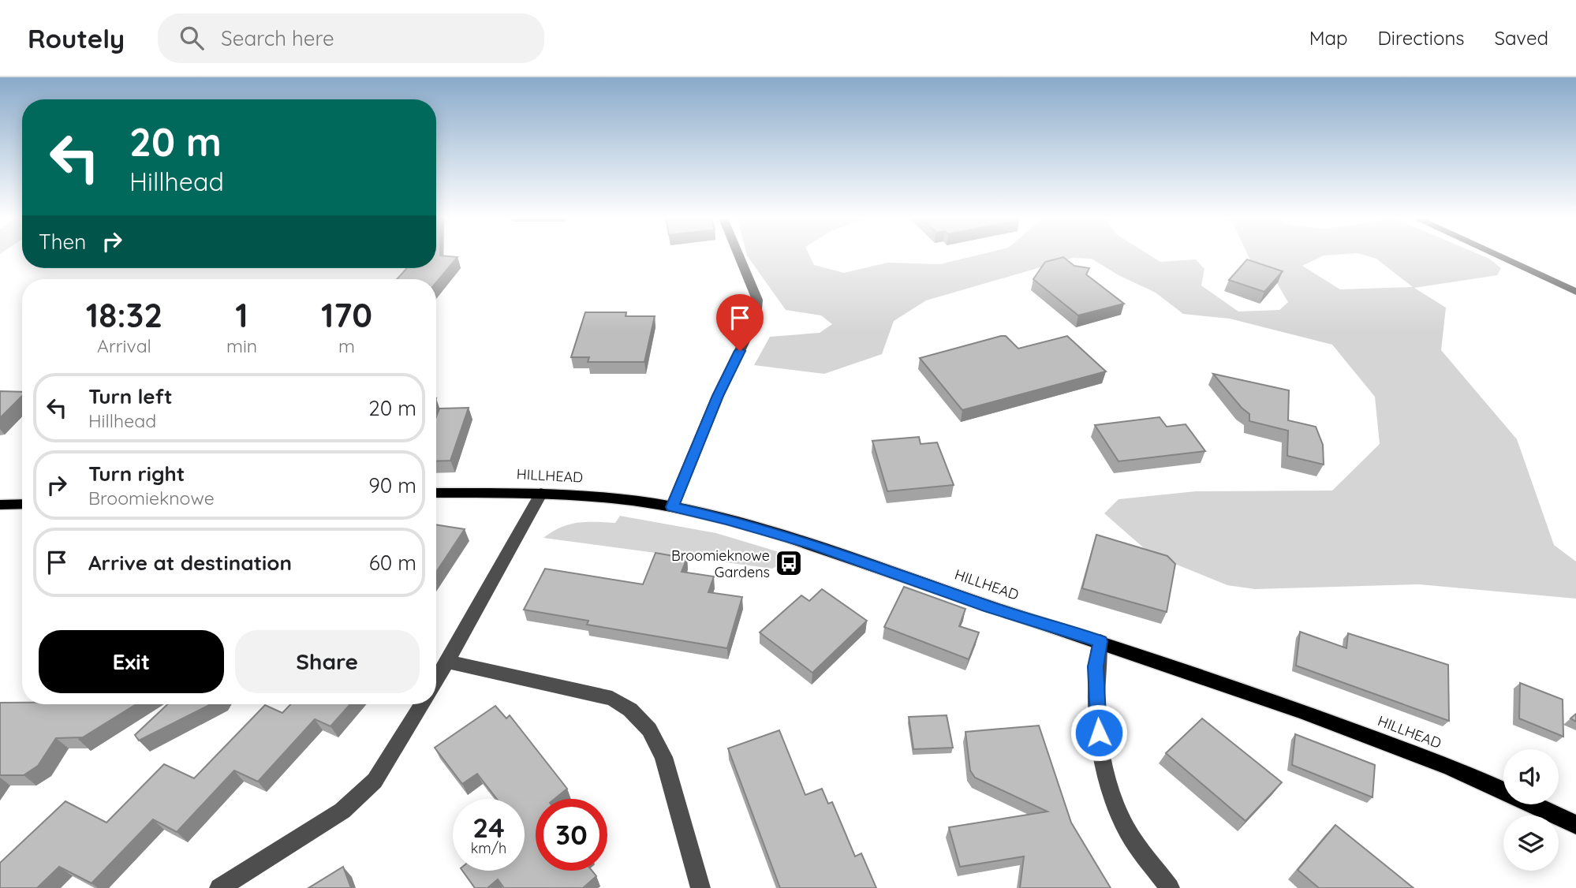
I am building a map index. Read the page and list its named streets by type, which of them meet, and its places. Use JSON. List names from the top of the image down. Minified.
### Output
{"streets":{"main road":["HILLHEAD"]},"places":{"bus stop":["Broomieknowe Gardens"]},"page":{"header":"Routely","search":"Search here","nav":["Map","Directions","Saved"],"turn":["20 m","Hillhead"],"then":"Then","eta":["18:32","Arrival","1","min","170","m"],"list":[{"name":"Turn left","note":"Hillhead","value":"20 m"},{"name":"Turn right","note":"Broomieknowe","value":"90 m"},{"name":"Arrive at destination","value":"60 m"}],"buttons":["Exit","Share"],"speed":"24 km/h","limit":"30"}}
